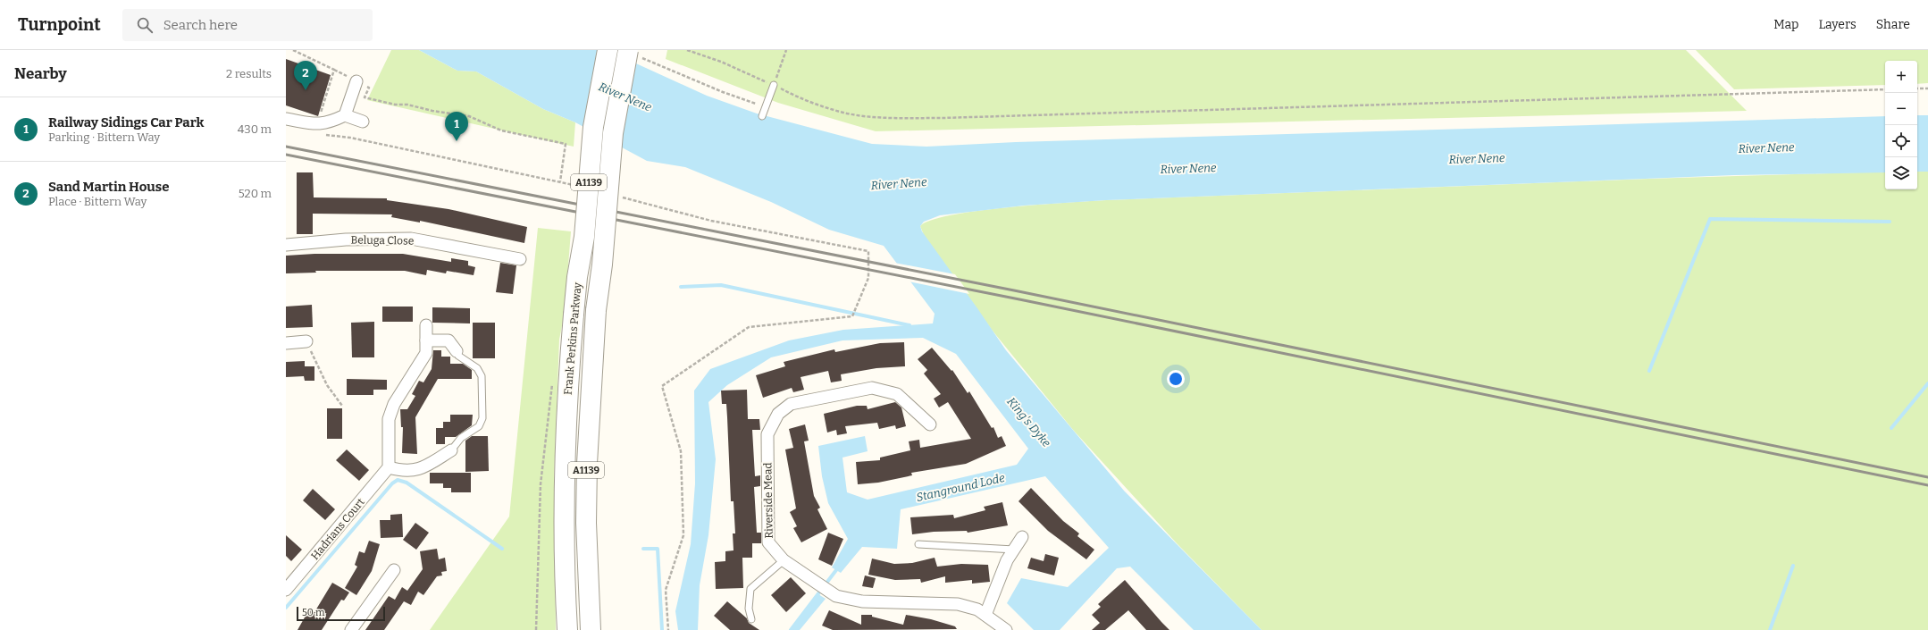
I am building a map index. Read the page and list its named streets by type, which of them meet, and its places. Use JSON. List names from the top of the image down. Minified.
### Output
{"streets":{"highway":["A1139","Frank Perkins Parkway"],"street":["Beluga Close","Riverside Mead","Hadrians Court"]},"water":["River Nene","King's Dyke","Stanground Lode"],"scale_bar":"50 m","page":{"header":"Turnpoint","search":"Search here","nav":["Map","Layers","Share"],"heading":["Nearby","2 results"],"map_buttons":["+","−"],"pins":["2","1"],"list":[{"mark":"1","name":"Railway Sidings Car Park","note":"Parking · Bittern Way","value":"430 m"},{"mark":"2","name":"Sand Martin House","note":"Place · Bittern Way","value":"520 m"}],"scale":"50 m"}}
